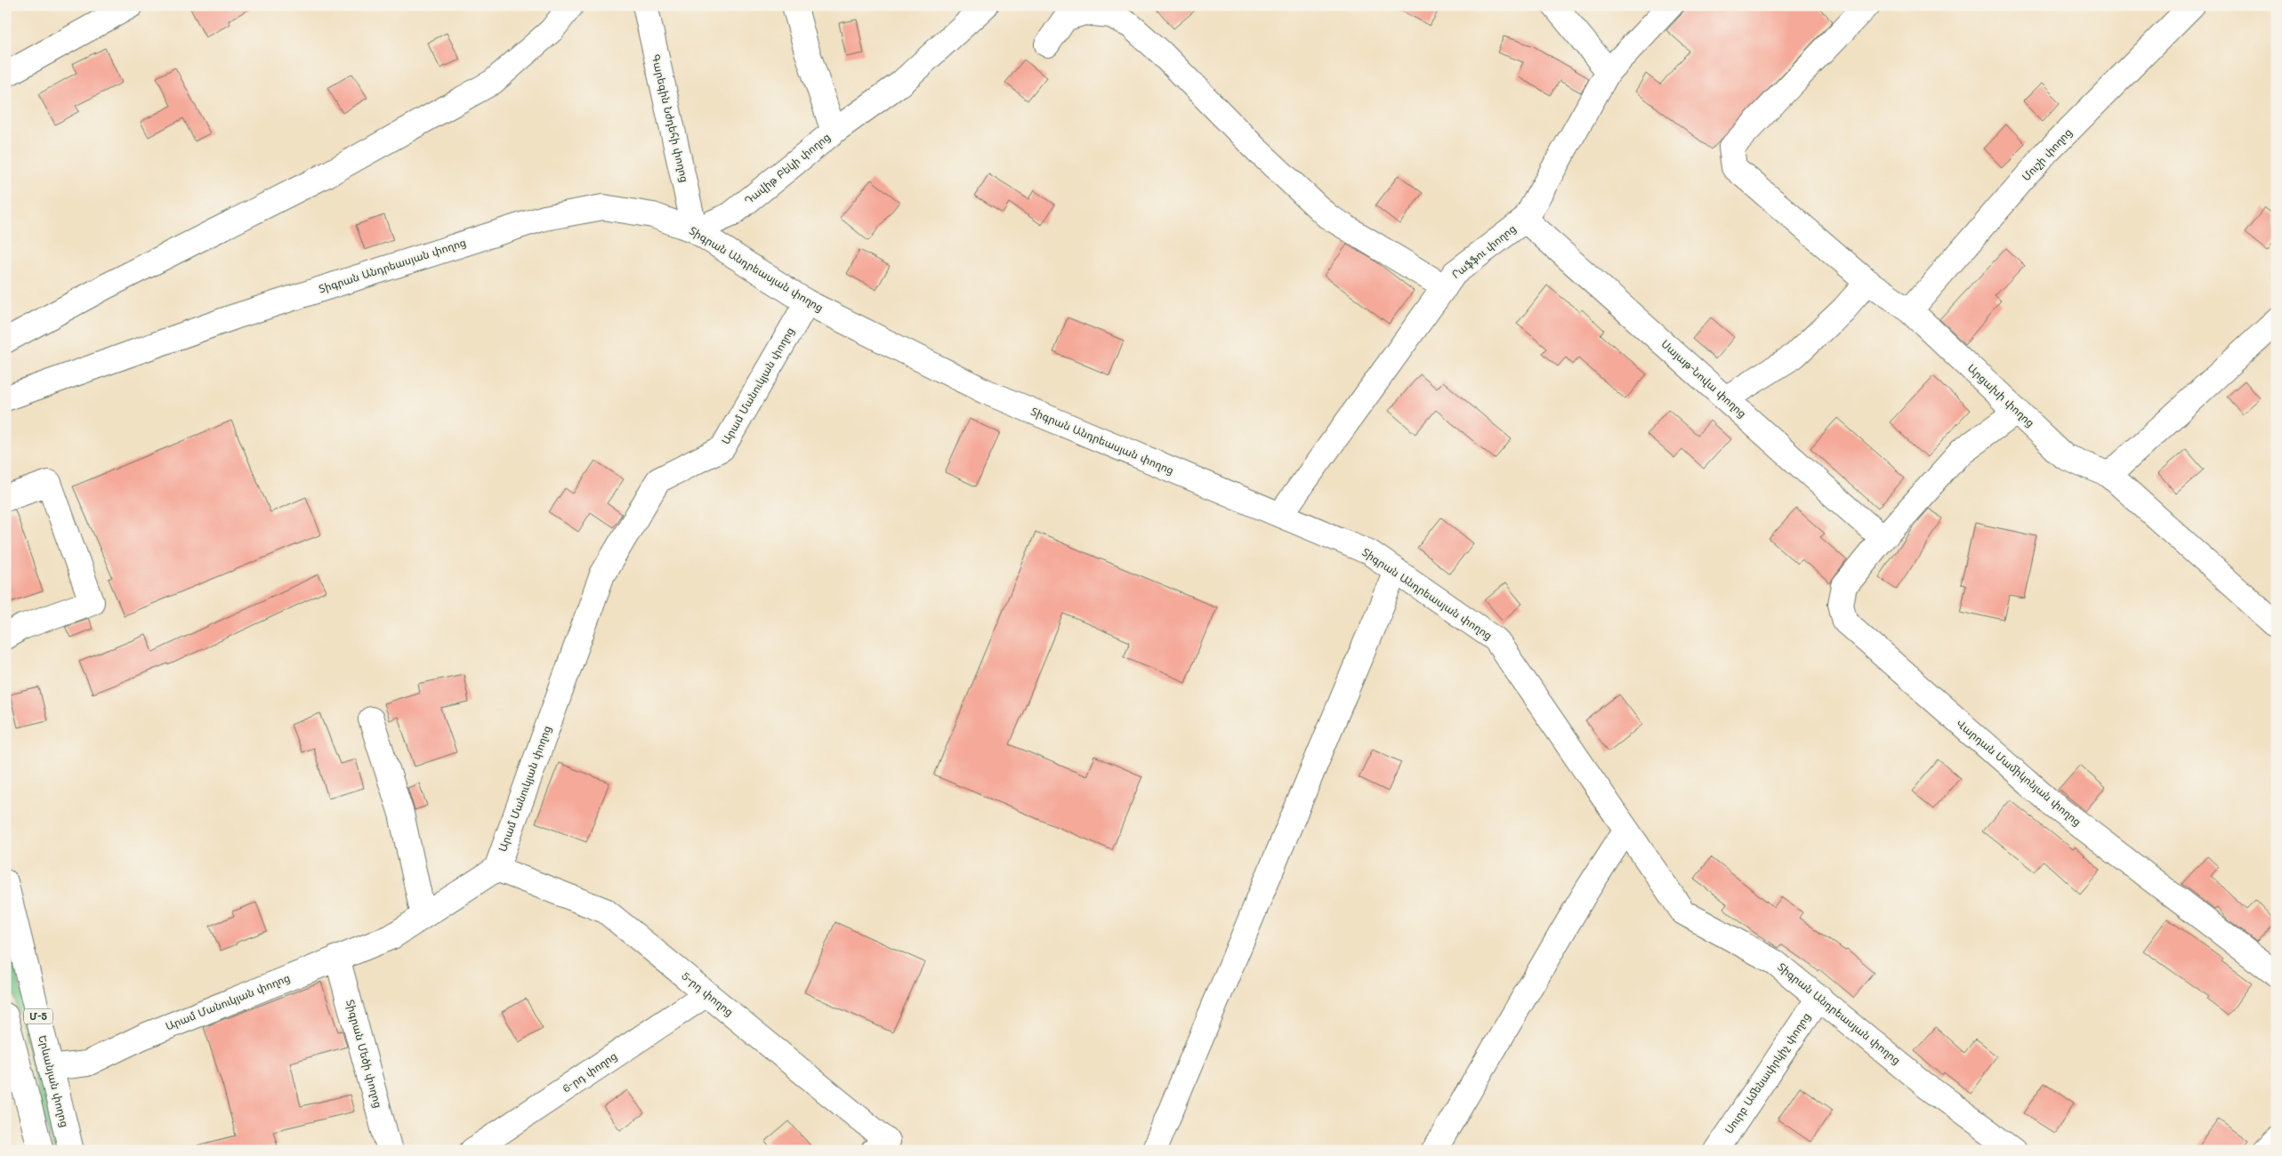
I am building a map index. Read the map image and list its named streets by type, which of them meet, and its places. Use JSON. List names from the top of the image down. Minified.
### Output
{"streets":{"main road":["Գարեգին Նժդեհի փողոց","Մուշի փողոց","Դավիթ Բեկի փողոց","Րաֆֆու փողոց","Տիգրան Անդրեասյան փողոց","Սայաթ-Նովա փողոց","Արամ Մանուկյան փողոց","Արցախի փողոց","Վարդան Մամիկոնյան փողոց","5-րդ փողոց","Մ-5","Տիգրան Մեծի փողոց","6-րդ փողոց","Սուրբ Ամենափրկիչ փողոց","Երևանյան փողոց"]},"crossings":[["Գարեգին Նժդեհի փողոց","Դավիթ Բեկի փողոց"],["Գարեգին Նժդեհի փողոց","Տիգրան Անդրեասյան փողոց"],["Մուշի փողոց","Արցախի փողոց"],["Դավիթ Բեկի փողոց","Տիգրան Անդրեասյան փողոց"],["Րաֆֆու փողոց","Տիգրան Անդրեասյան փողոց"],["Րաֆֆու փողոց","Սայաթ-Նովա փողոց"],["Տիգրան Անդրեասյան փողոց","Արամ Մանուկյան փողոց"],["Տիգրան Անդրեասյան փողոց","Սուրբ Ամենափրկիչ փողոց"],["Սայաթ-Նովա փողոց","Վարդան Մամիկոնյան փողոց"],["Արամ Մանուկյան փողոց","5-րդ փողոց"],["Արամ Մանուկյան փողոց","Տիգրան Մեծի փողոց"],["Արամ Մանուկյան փողոց","Երևանյան փողոց"],["Արցախի փողոց","Վարդան Մամիկոնյան փողոց"],["5-րդ փողոց","6-րդ փողոց"]]}
